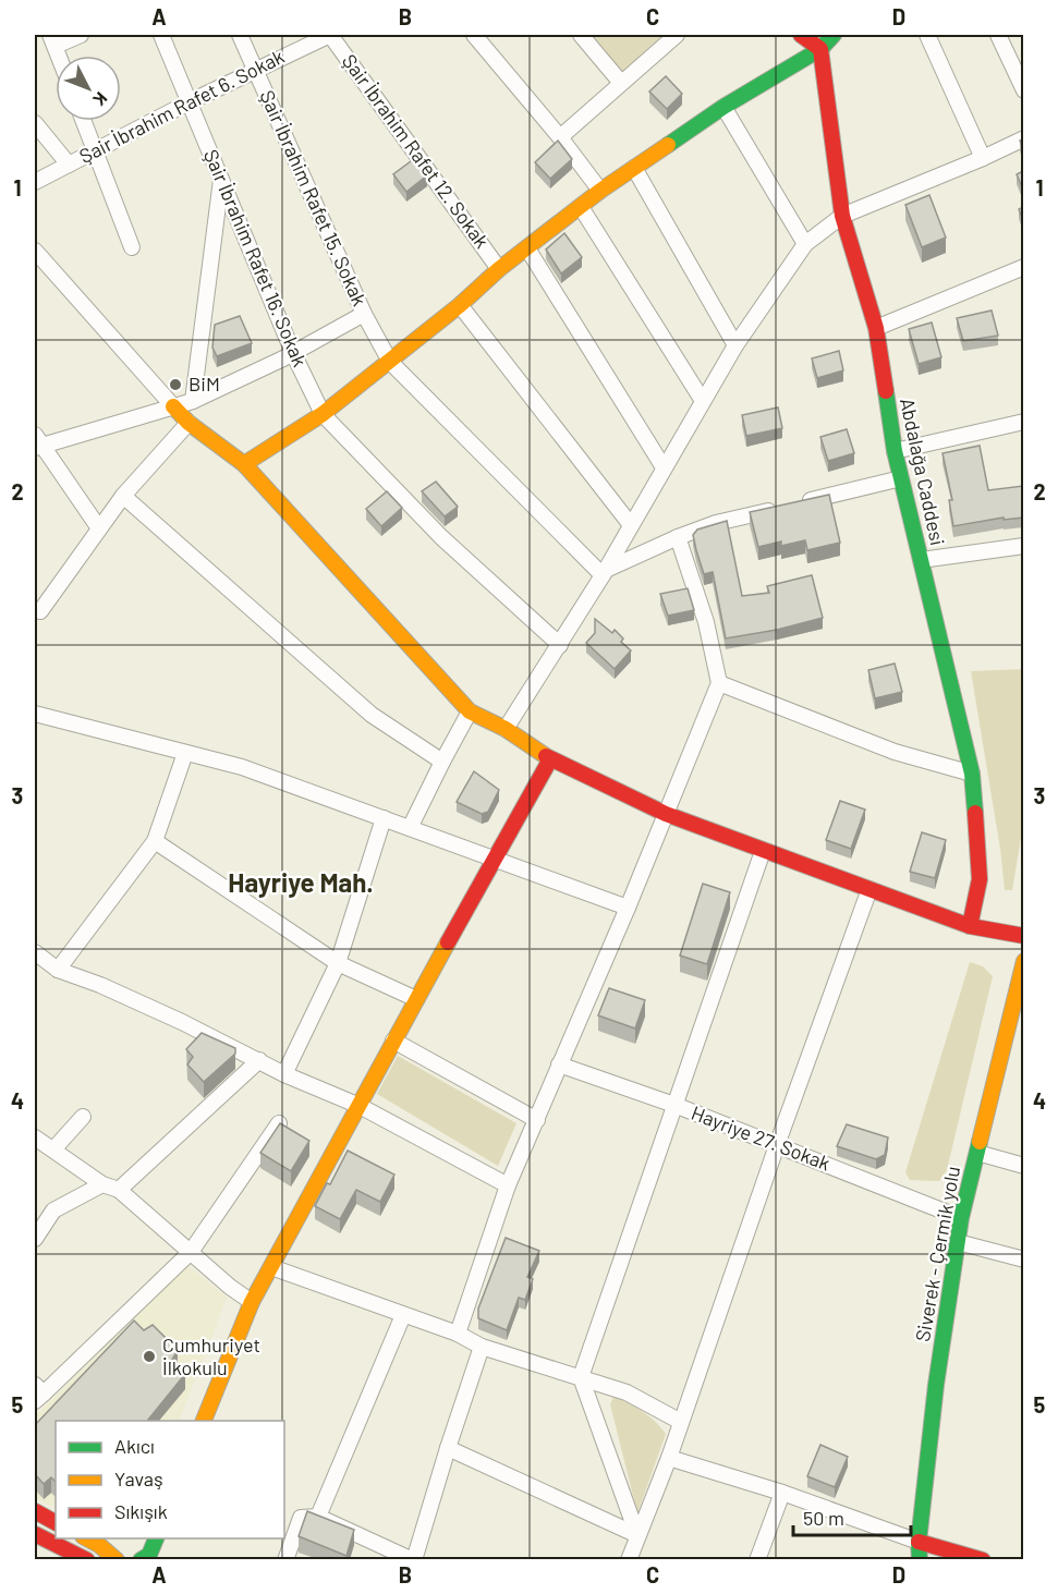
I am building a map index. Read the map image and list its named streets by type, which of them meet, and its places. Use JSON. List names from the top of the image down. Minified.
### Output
{"streets":{"street":["Şair İbrahim Rafet 6. Sokak","Şair İbrahim Rafet 12. Sokak","Şair İbrahim Rafet 15. Sokak","Şair İbrahim Rafet 16. Sokak","Abdalağa Caddesi","Hayriye 27. Sokak","Siverek - Çermik yolu"]},"crossings":[["Şair İbrahim Rafet 6. Sokak","Şair İbrahim Rafet 12. Sokak"],["Şair İbrahim Rafet 6. Sokak","Şair İbrahim Rafet 15. Sokak"],["Şair İbrahim Rafet 6. Sokak","Şair İbrahim Rafet 16. Sokak"],["Hayriye 27. Sokak","Siverek - Çermik yolu"]],"districts":["Hayriye Mah."],"places":["BiM","Cumhuriyet İlkokulu"],"legend":["Akıcı","Yavaş","Sıkışık"],"scale_bar":"50 m","north":"bottom right","grid":{"columns":["A","B","C","D"],"rows":["1","2","3","4","5"]}}
